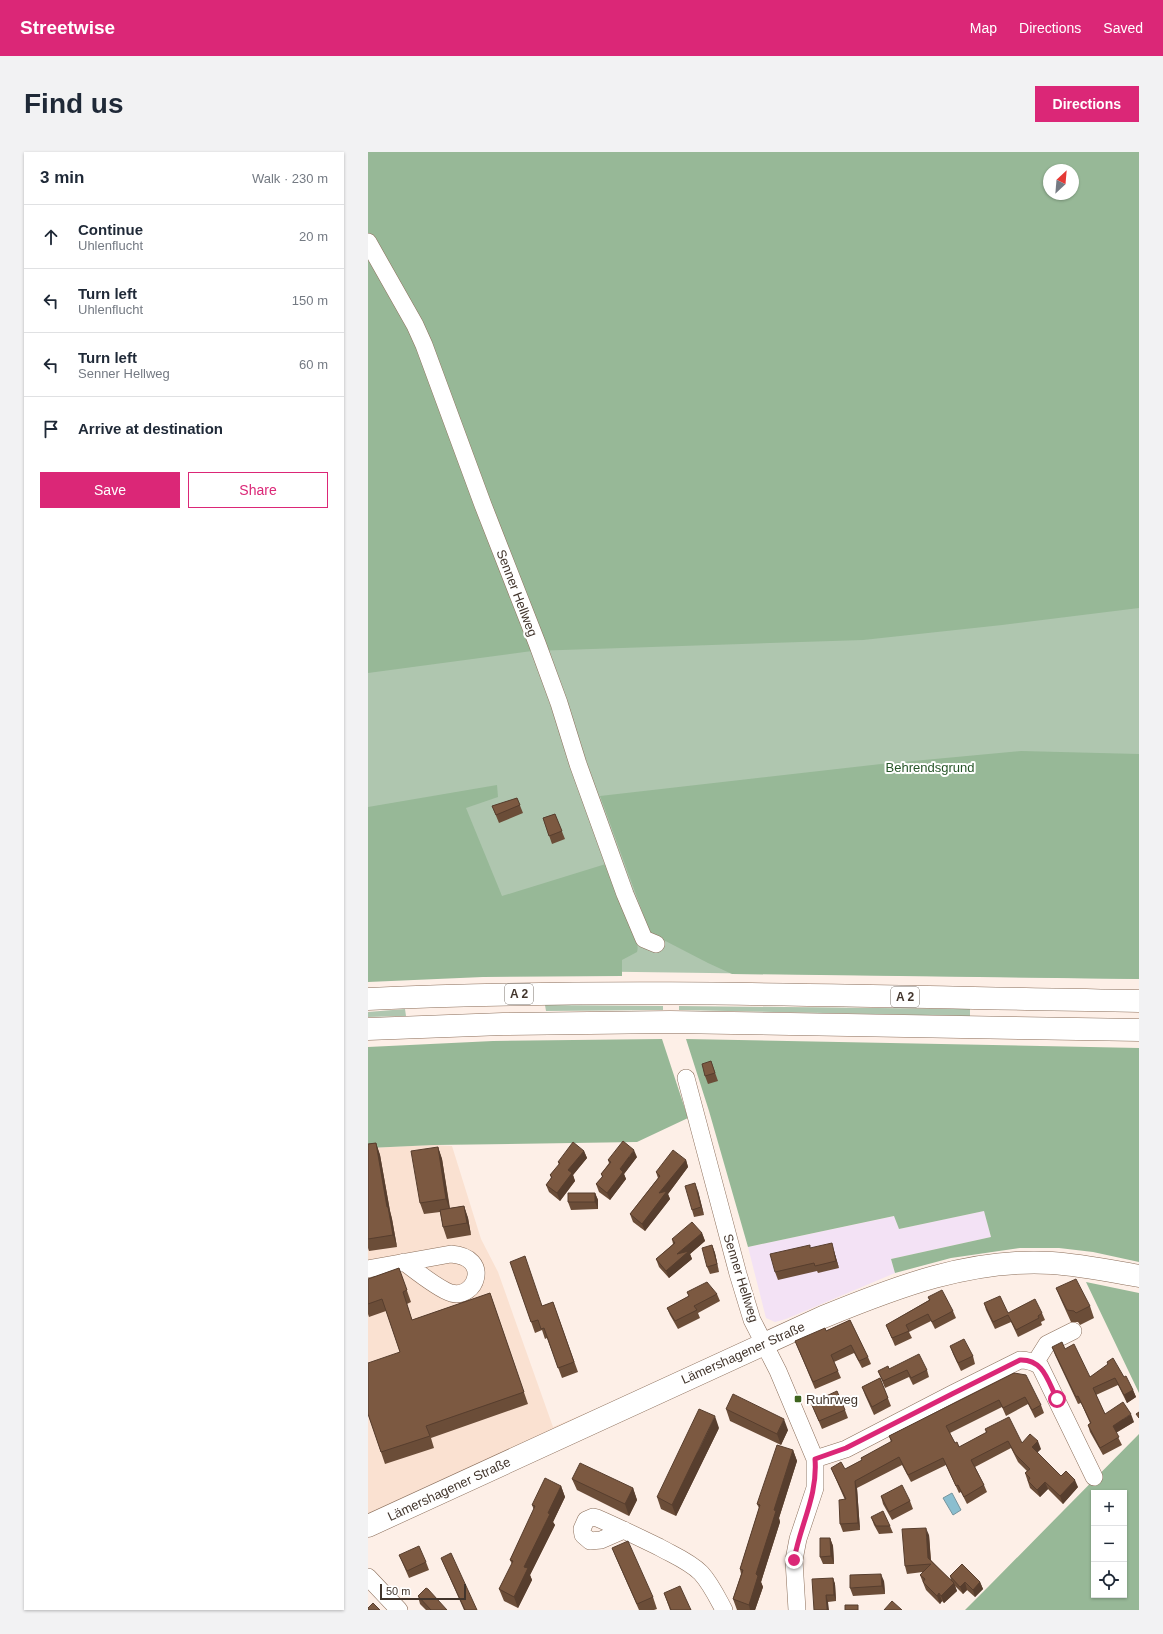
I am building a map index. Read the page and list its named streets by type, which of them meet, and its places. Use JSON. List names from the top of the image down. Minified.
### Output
{"streets":{"main road":["A 2","Lämershagener Straße"],"street":["Senner Hellweg"]},"crossings":[["Senner Hellweg","Lämershagener Straße"]],"parks":["Behrendsgrund"],"places":{"transit":["Ruhrweg"]},"scale_bar":"50 m","north":"top right","page":{"header":"Streetwise","nav":["Map","Directions","Saved"],"buttons":["Directions",["Save","Share"]],"title":"Find us","heading":["3 min","Walk · 230 m"],"list":[["Continue","Uhlenflucht","20 m"],["Turn left","Uhlenflucht","150 m"],["Turn left","Senner Hellweg","60 m"],"Arrive at destination"],"map_buttons":["+","−"],"scale":"50 m"}}
